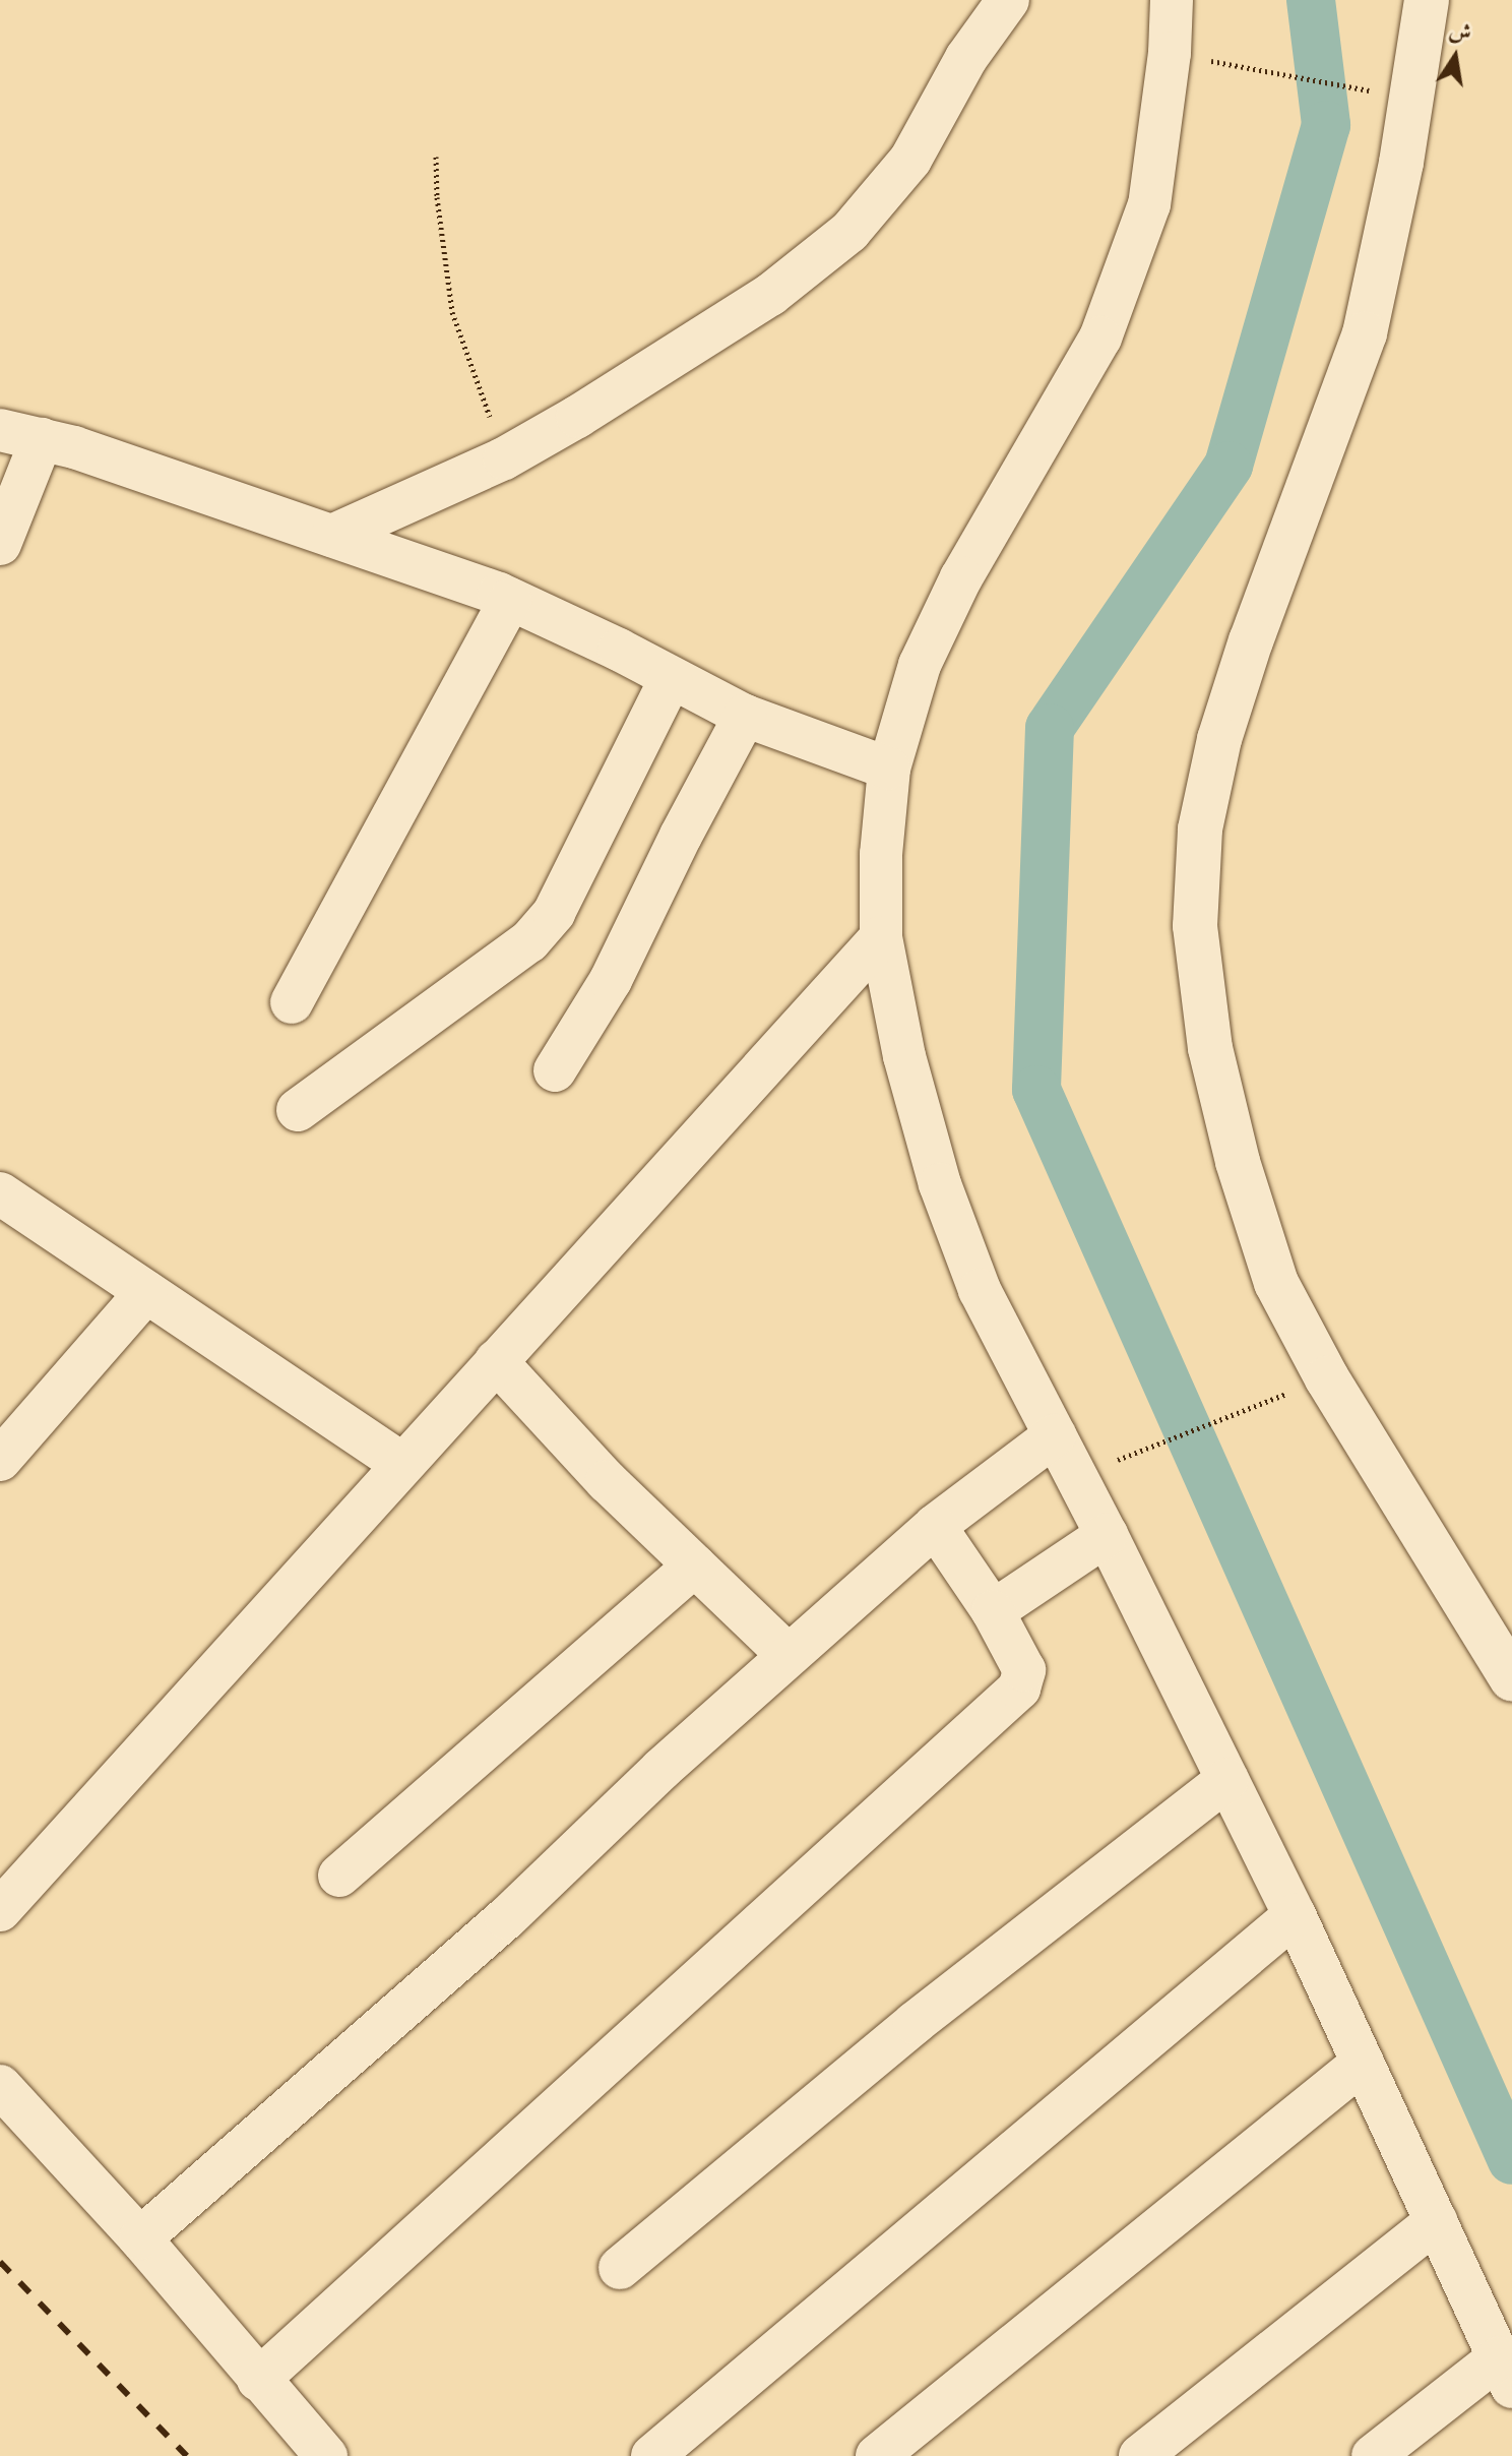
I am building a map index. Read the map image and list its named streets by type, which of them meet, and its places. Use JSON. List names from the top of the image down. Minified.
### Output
{"north":"top"}
